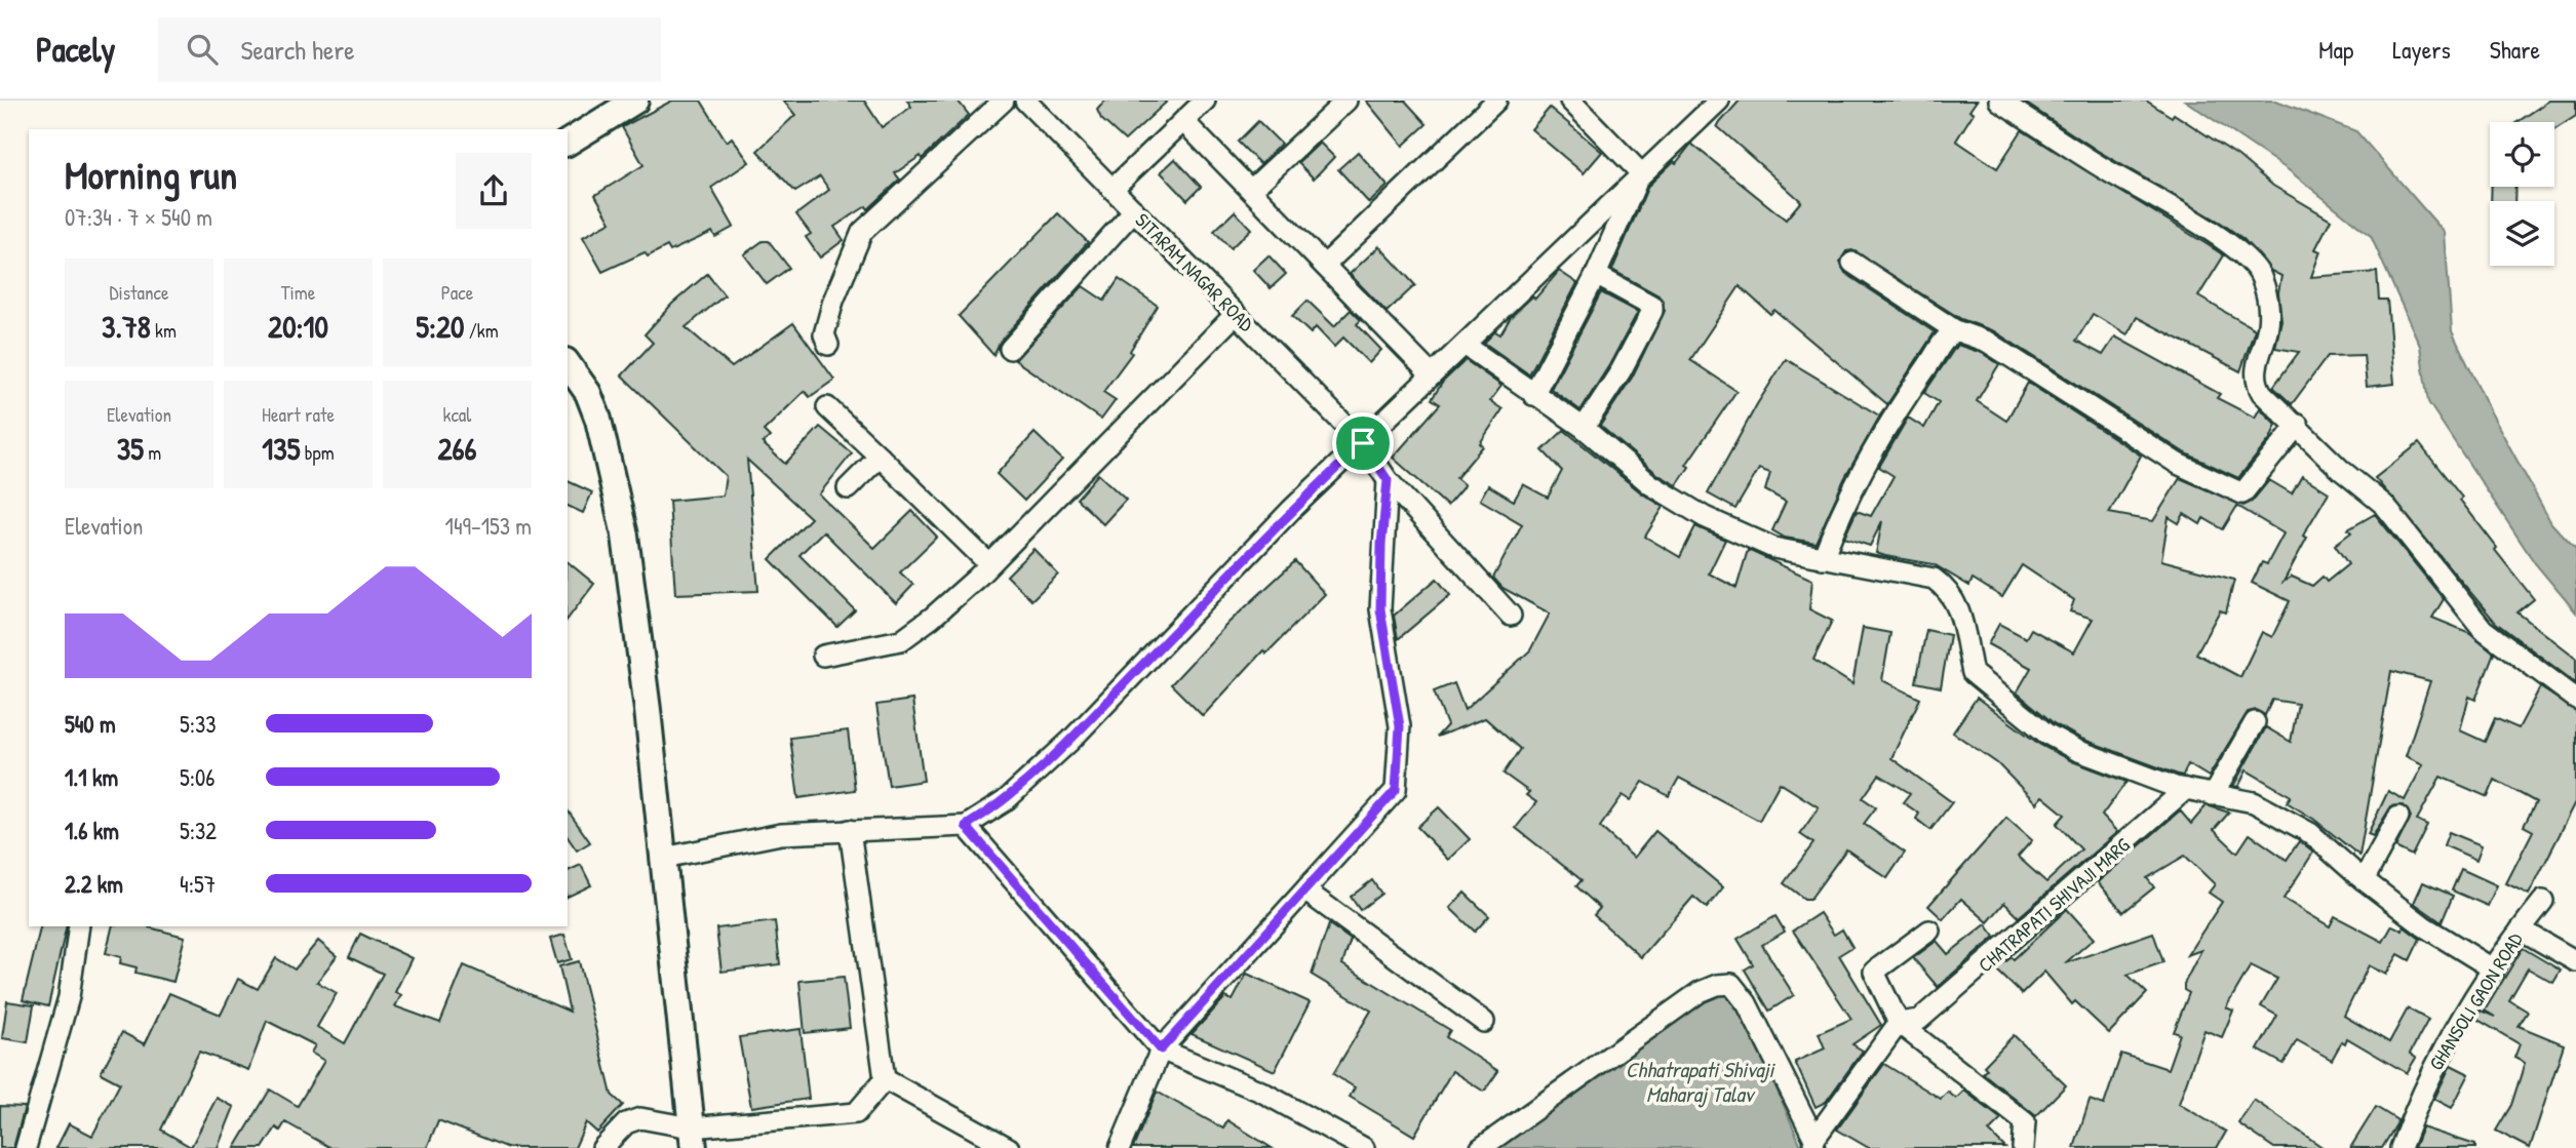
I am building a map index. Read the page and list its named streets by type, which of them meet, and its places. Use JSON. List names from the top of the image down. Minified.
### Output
{"streets":{"street":["SITARAM NAGAR ROAD","CHATRAPATI SHIVAJI MARG","GHANSOLI GAON ROAD"]},"water":["Chhatrapati Shivaji Maharaj Talav"],"page":{"header":"Pacely","search":"Search here","nav":["Map","Layers","Share"],"heading":["Morning run","07:34 · 7 × 540 m"],"stats":[["Distance","3.78 km"],["Time","20:10"],["Pace","5:20 /km"],["Elevation","35 m"],["Heart rate","135 bpm"],["kcal","266"]],"chart":["Elevation","149–153 m"],"list":[{"name":"540 m","note":"5:33"},{"name":"1.1 km","note":"5:06"},{"name":"1.6 km","note":"5:32"},{"name":"2.2 km","note":"4:57"}]}}
